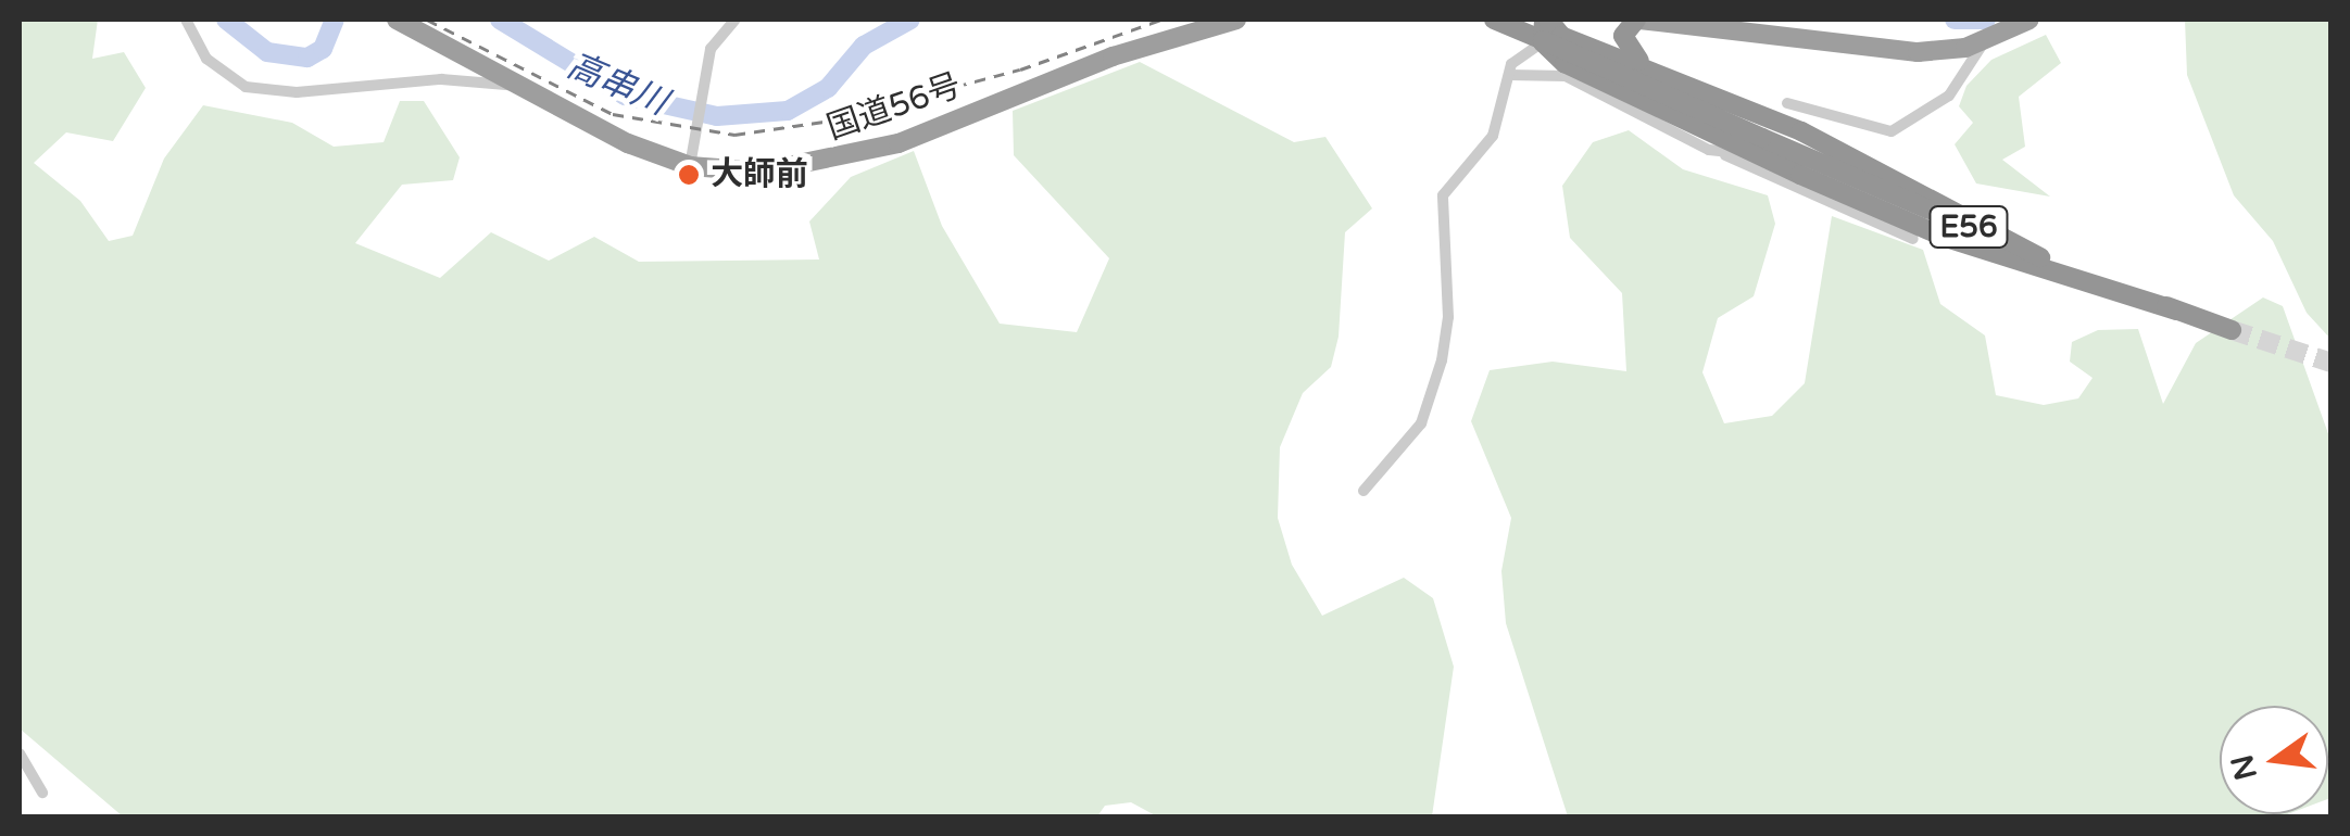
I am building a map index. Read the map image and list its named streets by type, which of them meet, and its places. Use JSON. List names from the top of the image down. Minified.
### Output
{"streets":{"highway":["国道56号","E56"]},"water":["高串川"],"places":["大師前"],"north":"left"}
